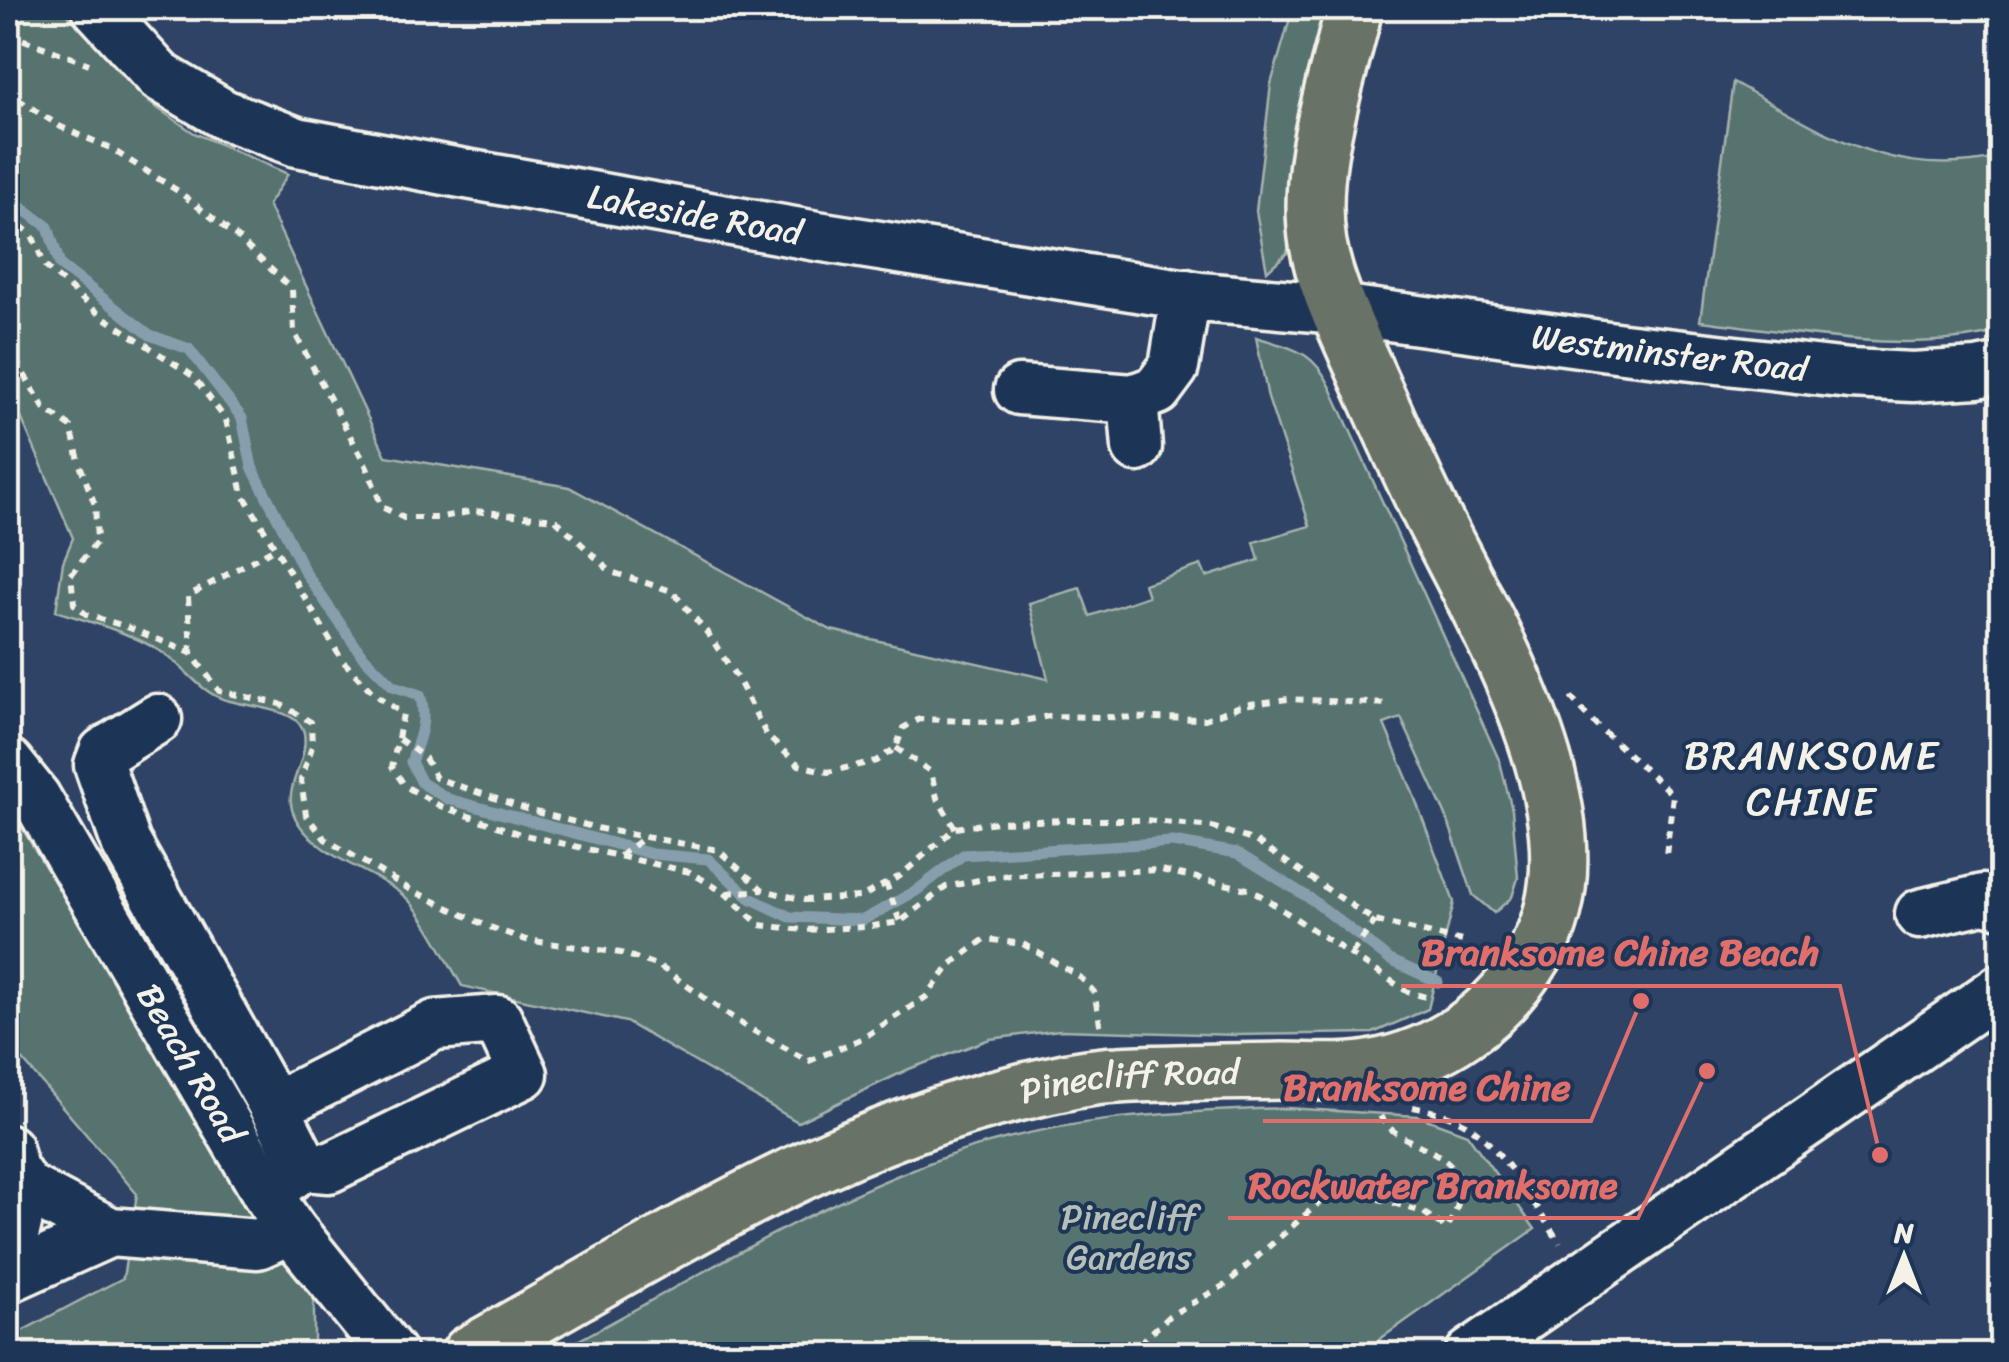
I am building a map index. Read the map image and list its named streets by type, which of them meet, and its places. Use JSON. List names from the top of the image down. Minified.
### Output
{"streets":{"main road":["Pinecliff Road"],"street":["Lakeside Road","Westminster Road","Beach Road"]},"crossings":[["Lakeside Road","Westminster Road"],["Lakeside Road","Pinecliff Road"],["Westminster Road","Pinecliff Road"]],"districts":["BRANKSOME CHINE"],"parks":["Pinecliff Gardens"],"places":["Branksome Chine","Rockwater Branksome","Branksome Chine Beach"],"north":"top"}
